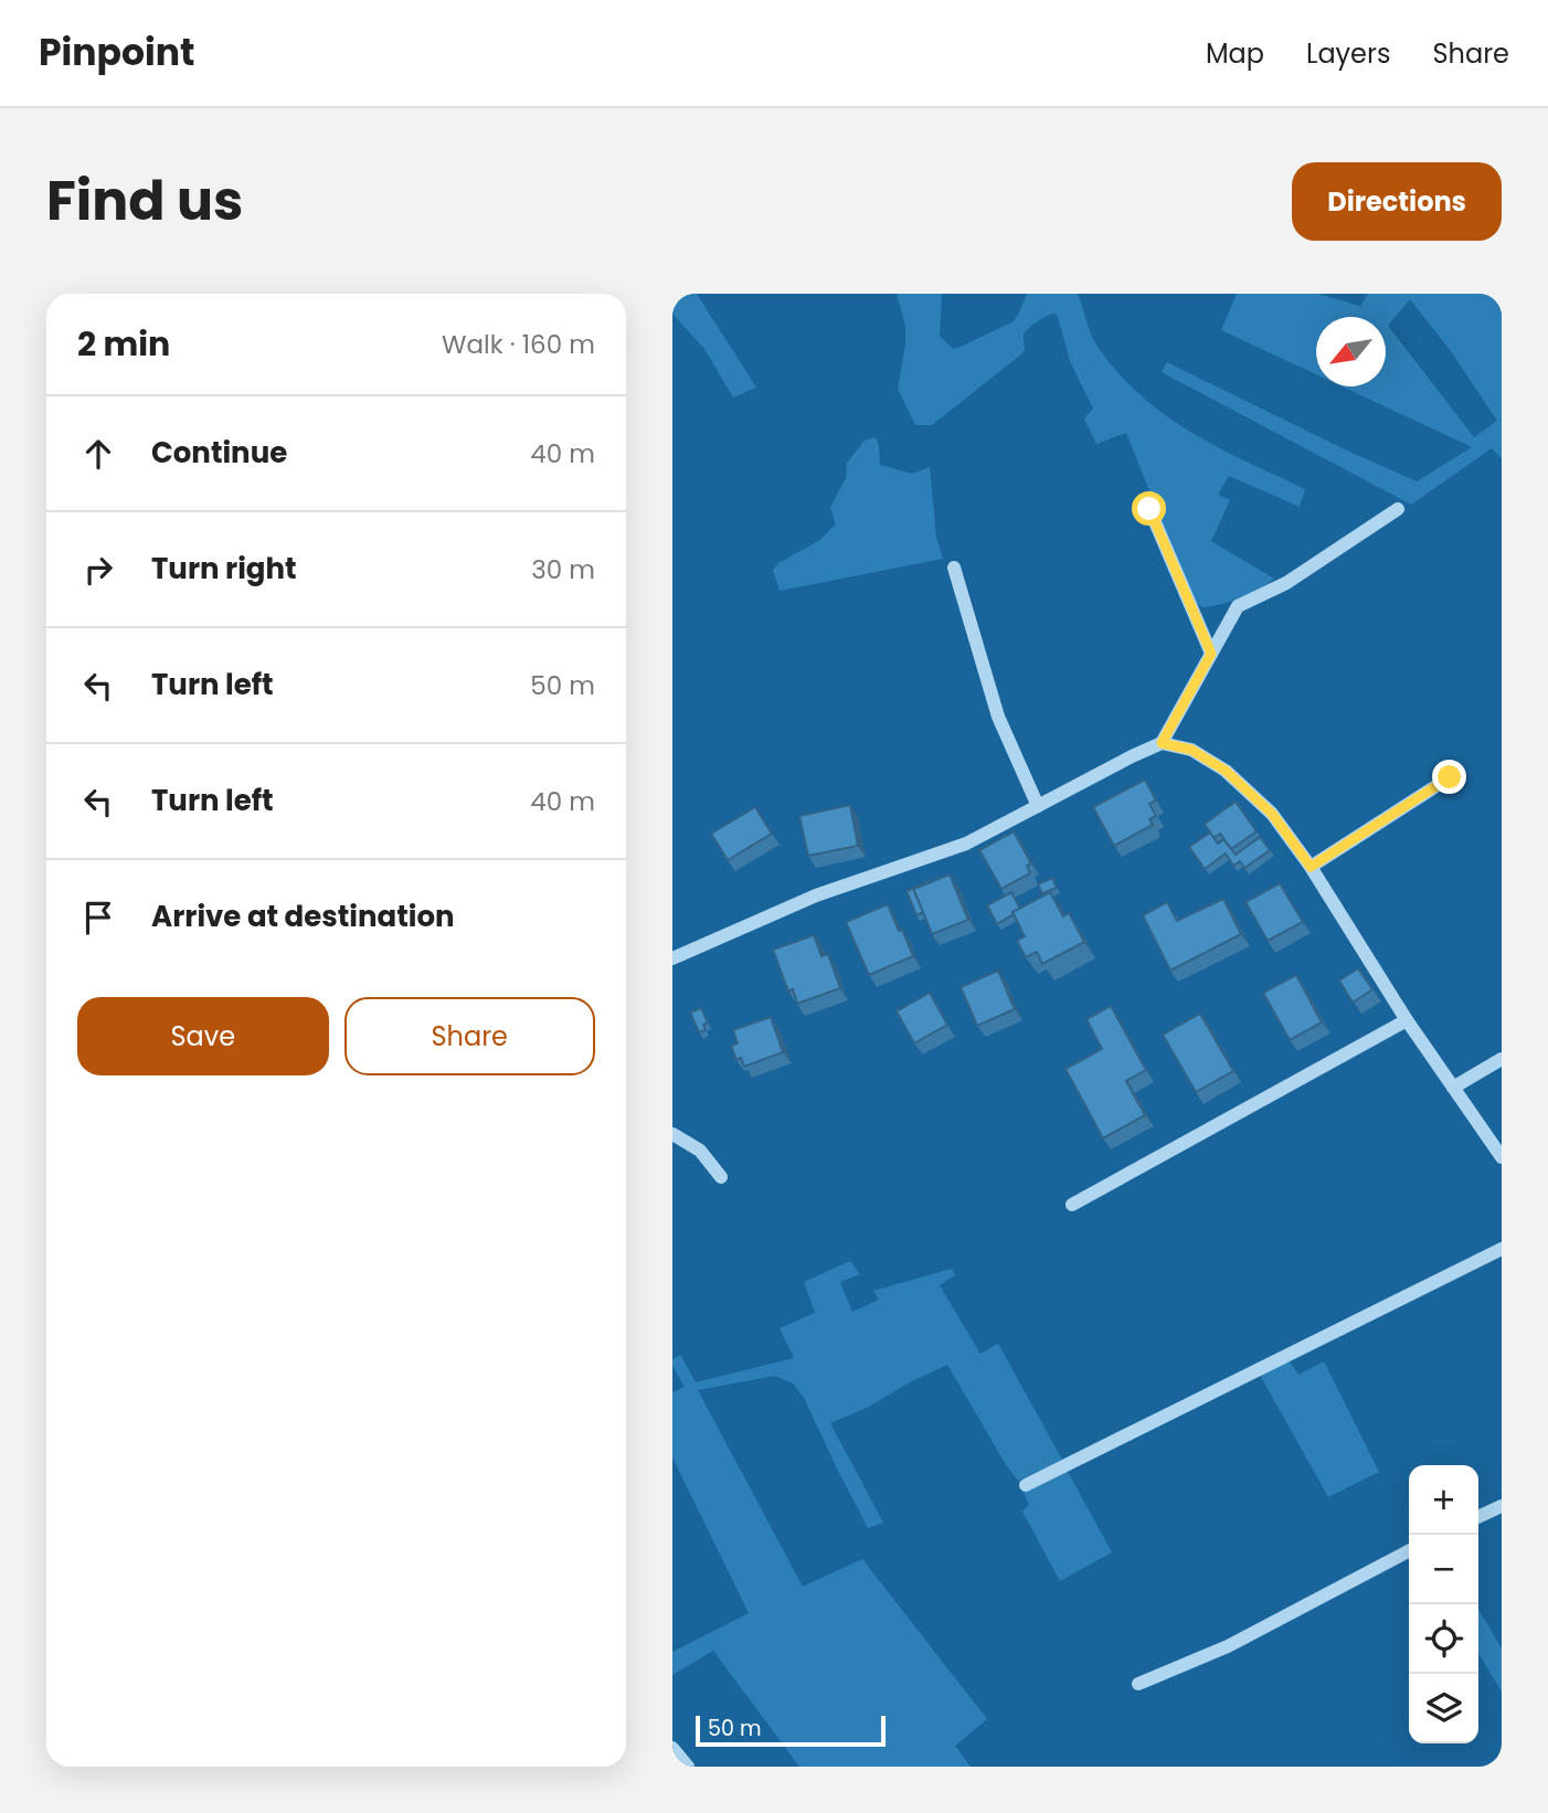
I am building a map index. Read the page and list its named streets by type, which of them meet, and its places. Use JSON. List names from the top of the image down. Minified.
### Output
{"scale_bar":"50 m","north":"bottom left","page":{"header":"Pinpoint","nav":["Map","Layers","Share"],"title":"Find us","buttons":["Directions",["Save","Share"]],"heading":["2 min","Walk · 160 m"],"list":[["Continue","40 m"],["Turn right","30 m"],["Turn left","50 m"],["Turn left","40 m"],"Arrive at destination"],"map_buttons":["+","−"],"scale":"50 m"}}
